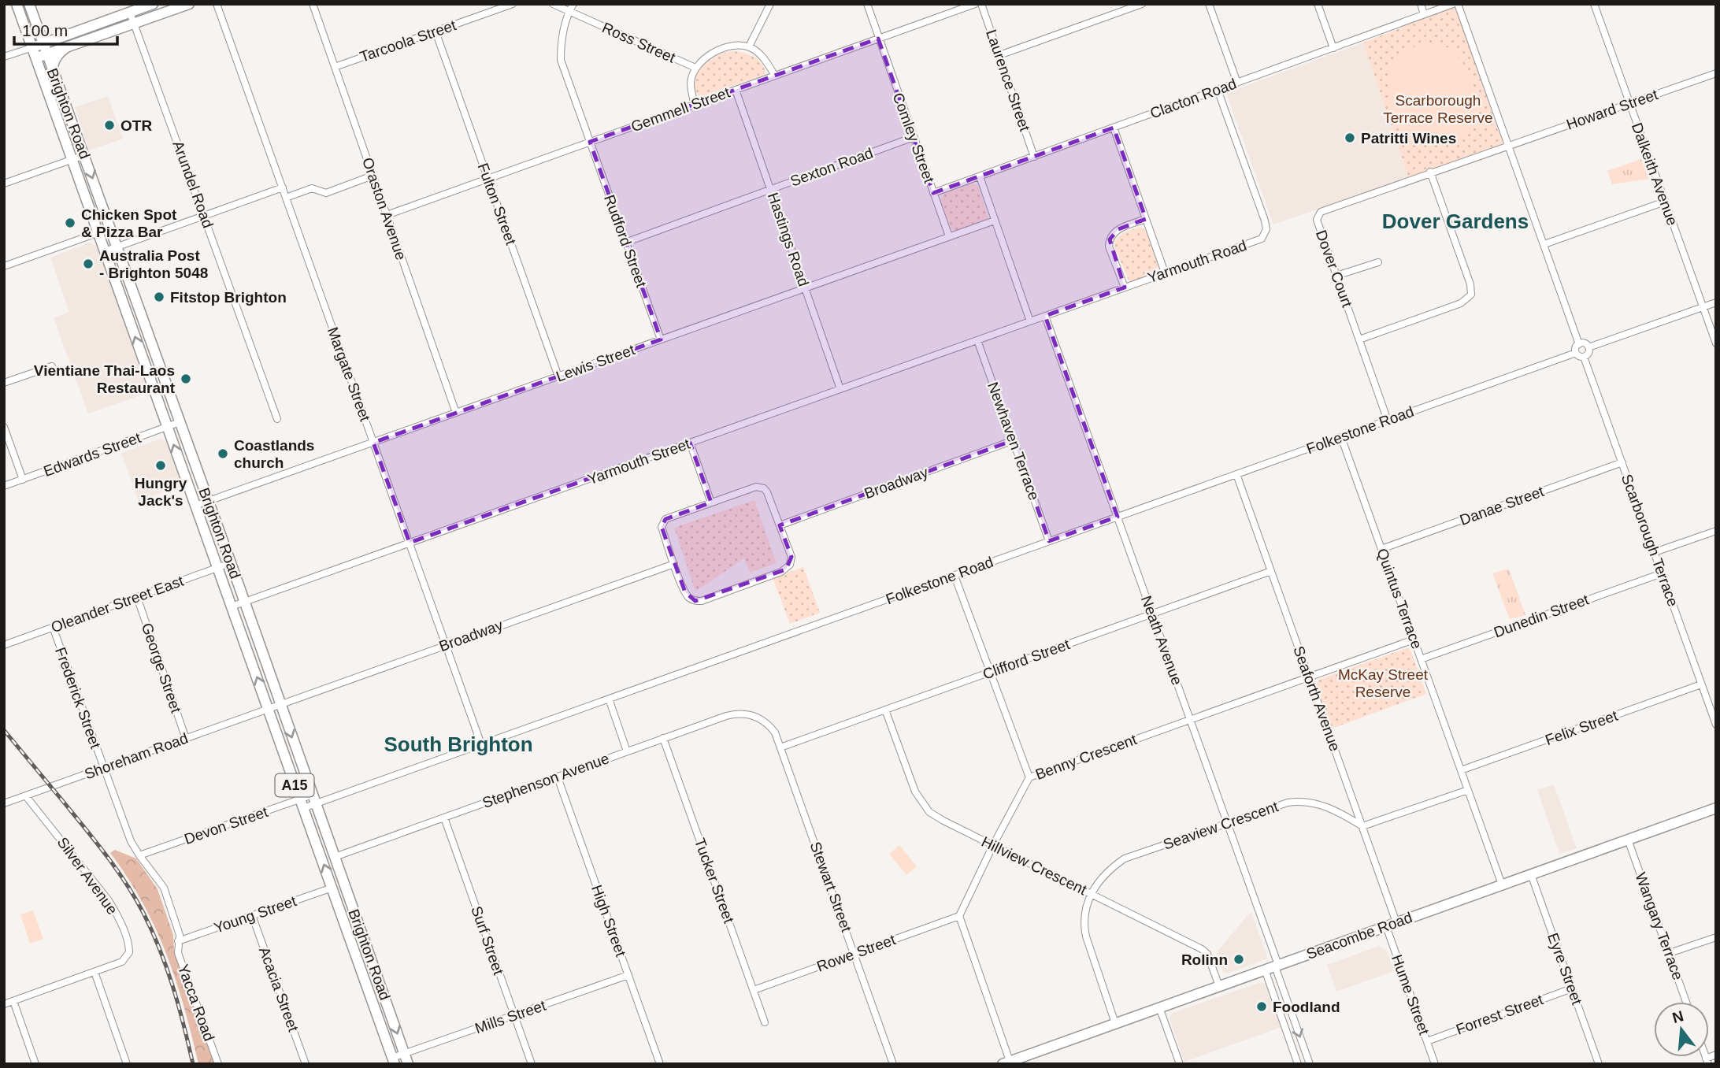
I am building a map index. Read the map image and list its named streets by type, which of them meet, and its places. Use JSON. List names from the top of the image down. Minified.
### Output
{"streets":{"main road":["Brighton Road","A15","Seacombe Road"],"street":["Tarcoola Street","Ross Street","Laurence Street","Clacton Road","Gemmell Street","Howard Street","Comley Street","Sexton Road","Dalkeith Avenue","Arundel Road","Fulton Street","Oraston Avenue","Hastings Road","Rudford Street","Yarmouth Road","Dover Court","Lewis Street","Margate Street","Folkestone Road","Newhaven Terrace","Edwards Street","Yarmouth Street","Broadway","Danae Street","Scarborough Terrace","Quintus Terrace","Oleander Street East","Dunedin Street","Neath Avenue","Clifford Street","George Street","Frederick Street","Seaforth Avenue","Felix Street","Shoreham Road","Benny Crescent","Stephenson Avenue","Devon Street","Seaview Crescent","Hillview Crescent","Silver Avenue","Tucker Street","Stewart Street","Young Street","High Street","Wangary Terrace","Surf Street","Rowe Street","Eyre Street","Acacia Street","Hume Street","Yacca Road","Forrest Street","Mills Street"]},"crossings":[["Tarcoola Street","Fulton Street"],["Tarcoola Street","Oraston Avenue"],["Ross Street","Rudford Street"],["Laurence Street","Clacton Road"],["Clacton Road","Comley Street"],["Clacton Road","Yarmouth Road"],["Gemmell Street","Comley Street"],["Gemmell Street","Fulton Street"],["Gemmell Street","Oraston Avenue"],["Gemmell Street","Hastings Road"],["Gemmell Street","Rudford Street"],["Howard Street","Dalkeith Avenue"],["Howard Street","Dover Court"],["Brighton Road","Lewis Street"],["Brighton Road","Folkestone Road"],["Brighton Road","Edwards Street"],["Brighton Road","Yarmouth Street"],["Brighton Road","Broadway"],["Brighton Road","Oleander Street East"],["Brighton Road","Shoreham Road"],["Brighton Road","Stephenson Avenue"],["Brighton Road","Devon Street"],["Brighton Road","Young Street"],["Brighton Road","Mills Street"],["Comley Street","Sexton Road"],["Comley Street","Lewis Street"],["Sexton Road","Hastings Road"],["Sexton Road","Rudford Street"],["Fulton Street","Lewis Street"],["Oraston Avenue","Lewis Street"],["Hastings Road","Lewis Street"],["Hastings Road","Yarmouth Street"],["Rudford Street","Lewis Street"],["Yarmouth Road","Yarmouth Street"],["Yarmouth Road","Neath Avenue"],["Dover Court","Folkestone Road"],["Lewis Street","Margate Street"],["Margate Street","Folkestone Road"],["Margate Street","Yarmouth Street"],["Margate Street","Broadway"],["Folkestone Road","Newhaven Terrace"],["Folkestone Road","Scarborough Terrace"],["Folkestone Road","Quintus Terrace"],["Folkestone Road","Neath Avenue"],["Folkestone Road","Seaforth Avenue"],["Folkestone Road","Devon Street"],["Newhaven Terrace","Yarmouth Street"],["Newhaven Terrace","Broadway"],["Yarmouth Street","Neath Avenue"],["Broadway","Shoreham Road"],["Danae Street","Scarborough Terrace"],["Danae Street","Quintus Terrace"],["Scarborough Terrace","Dunedin Street"],["Scarborough Terrace","Felix Street"],["Quintus Terrace","Dunedin Street"],["Quintus Terrace","Felix Street"],["Quintus Terrace","Benny Crescent"],["Quintus Terrace","Seacombe Road"],["Oleander Street East","George Street"],["Oleander Street East","Frederick Street"],["Neath Avenue","Clifford Street"],["Neath Avenue","Benny Crescent"],["Neath Avenue","Seaview Crescent"],["Neath Avenue","Seacombe Road"],["Clifford Street","Seaforth Avenue"],["Clifford Street","Hillview Crescent"],["Clifford Street","Stewart Street"],["George Street","Shoreham Road"],["Frederick Street","Shoreham Road"],["Frederick Street","Devon Street"],["Frederick Street","Yacca Road"],["Seaforth Avenue","Benny Crescent"],["Seaforth Avenue","Seaview Crescent"],["Seaforth Avenue","Seacombe Road"],["Shoreham Road","Silver Avenue"],["Benny Crescent","Hillview Crescent"],["Benny Crescent","Rowe Street"],["Stephenson Avenue","Tucker Street"],["Stephenson Avenue","Stewart Street"],["Stephenson Avenue","High Street"],["Stephenson Avenue","Surf Street"],["Devon Street","Yacca Road"],["Seaview Crescent","Hillview Crescent"],["Hillview Crescent","Seacombe Road"],["Tucker Street","Rowe Street"],["Stewart Street","Rowe Street"],["Young Street","Acacia Street"],["Young Street","Yacca Road"],["High Street","Mills Street"],["Wangary Terrace","Seacombe Road"],["Seacombe Road","Eyre Street"],["Seacombe Road","Hume Street"],["Surf Street","Mills Street"],["Eyre Street","Forrest Street"],["Hume Street","Forrest Street"]],"districts":["Dover Gardens","South Brighton"],"parks":["Scarborough Terrace Reserve","McKay Street Reserve"],"places":["OTR","Patritti Wines","Chicken Spot & Pizza Bar","Australia Post - Brighton 5048","Fitstop Brighton","Vientiane Thai-Laos Restaurant","Coastlands church","Hungry Jack's","Rolinn","Foodland"],"scale_bar":"100 m","north":"top"}
